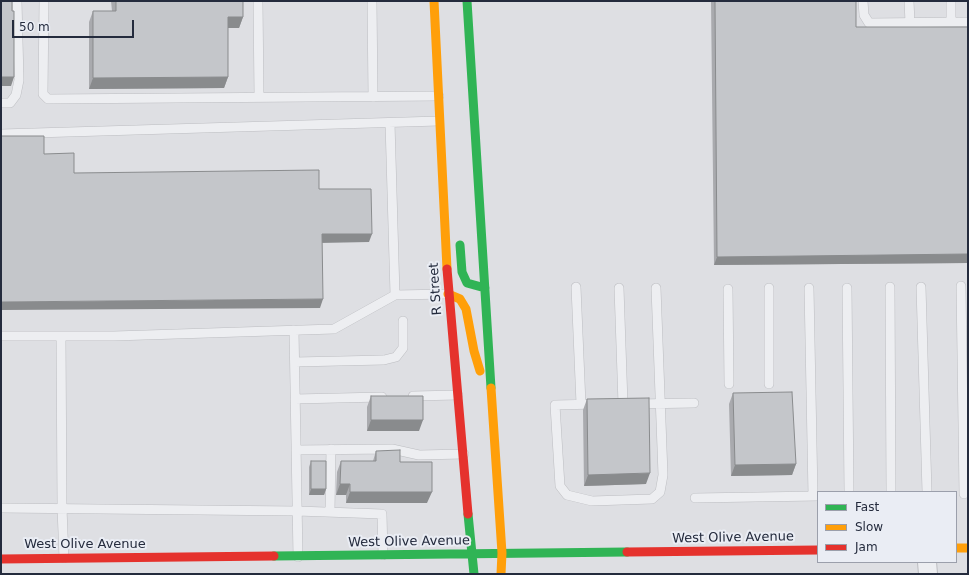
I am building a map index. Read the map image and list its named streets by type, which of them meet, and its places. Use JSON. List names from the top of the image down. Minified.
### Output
{"streets":{"street":["R Street","West Olive Avenue"]},"crossings":[["R Street","West Olive Avenue"]],"legend":["Fast","Slow","Jam"],"scale_bar":"50 m"}
